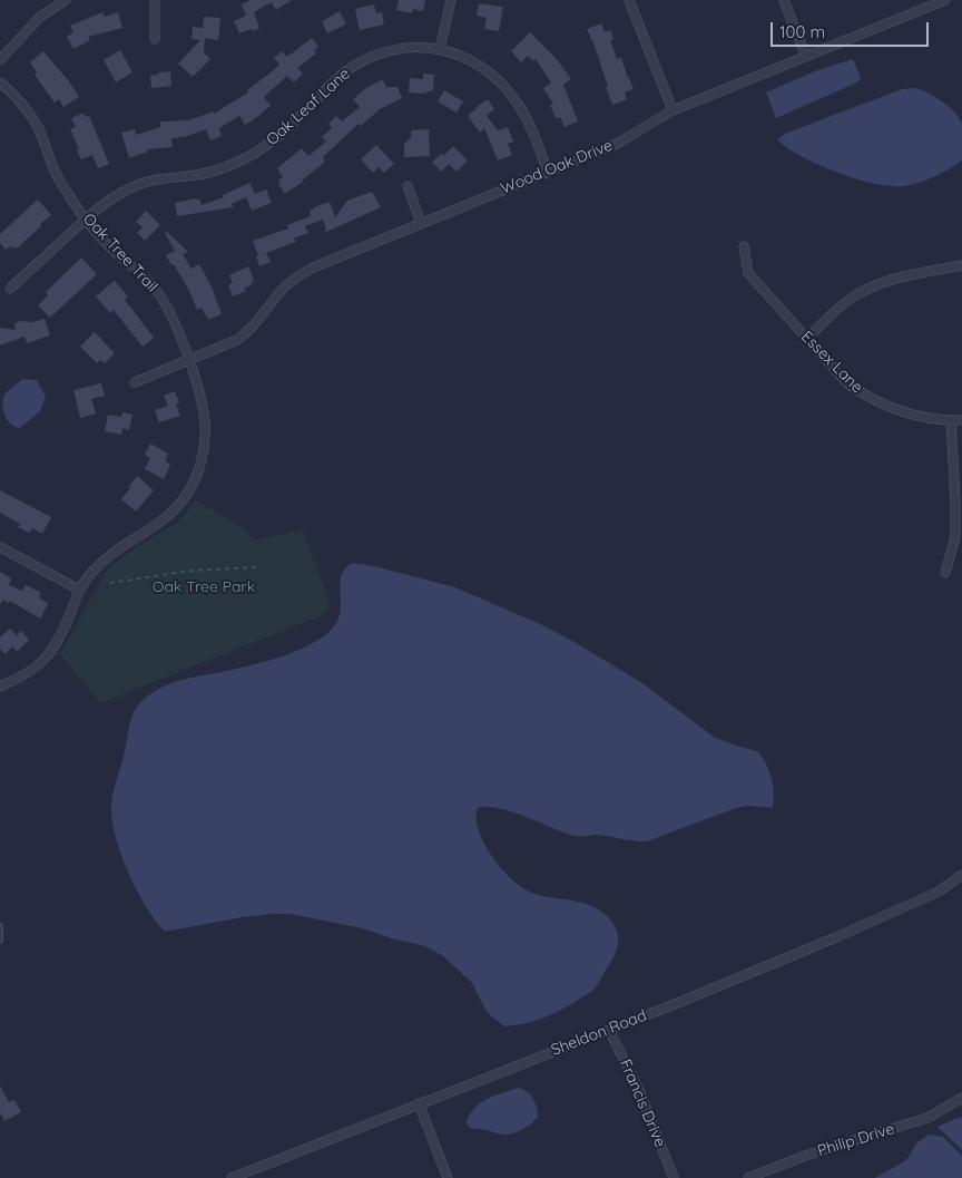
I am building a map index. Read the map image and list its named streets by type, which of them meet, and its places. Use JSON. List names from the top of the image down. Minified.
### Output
{"streets":{"street":["Oak Leaf Lane","Wood Oak Drive","Oak Tree Trail","Essex Lane","Sheldon Road","Francis Drive","Philip Drive"]},"crossings":[["Oak Leaf Lane","Wood Oak Drive"],["Oak Leaf Lane","Oak Tree Trail"],["Wood Oak Drive","Oak Tree Trail"],["Sheldon Road","Francis Drive"]],"parks":["Oak Tree Park"],"scale_bar":"100 m"}
